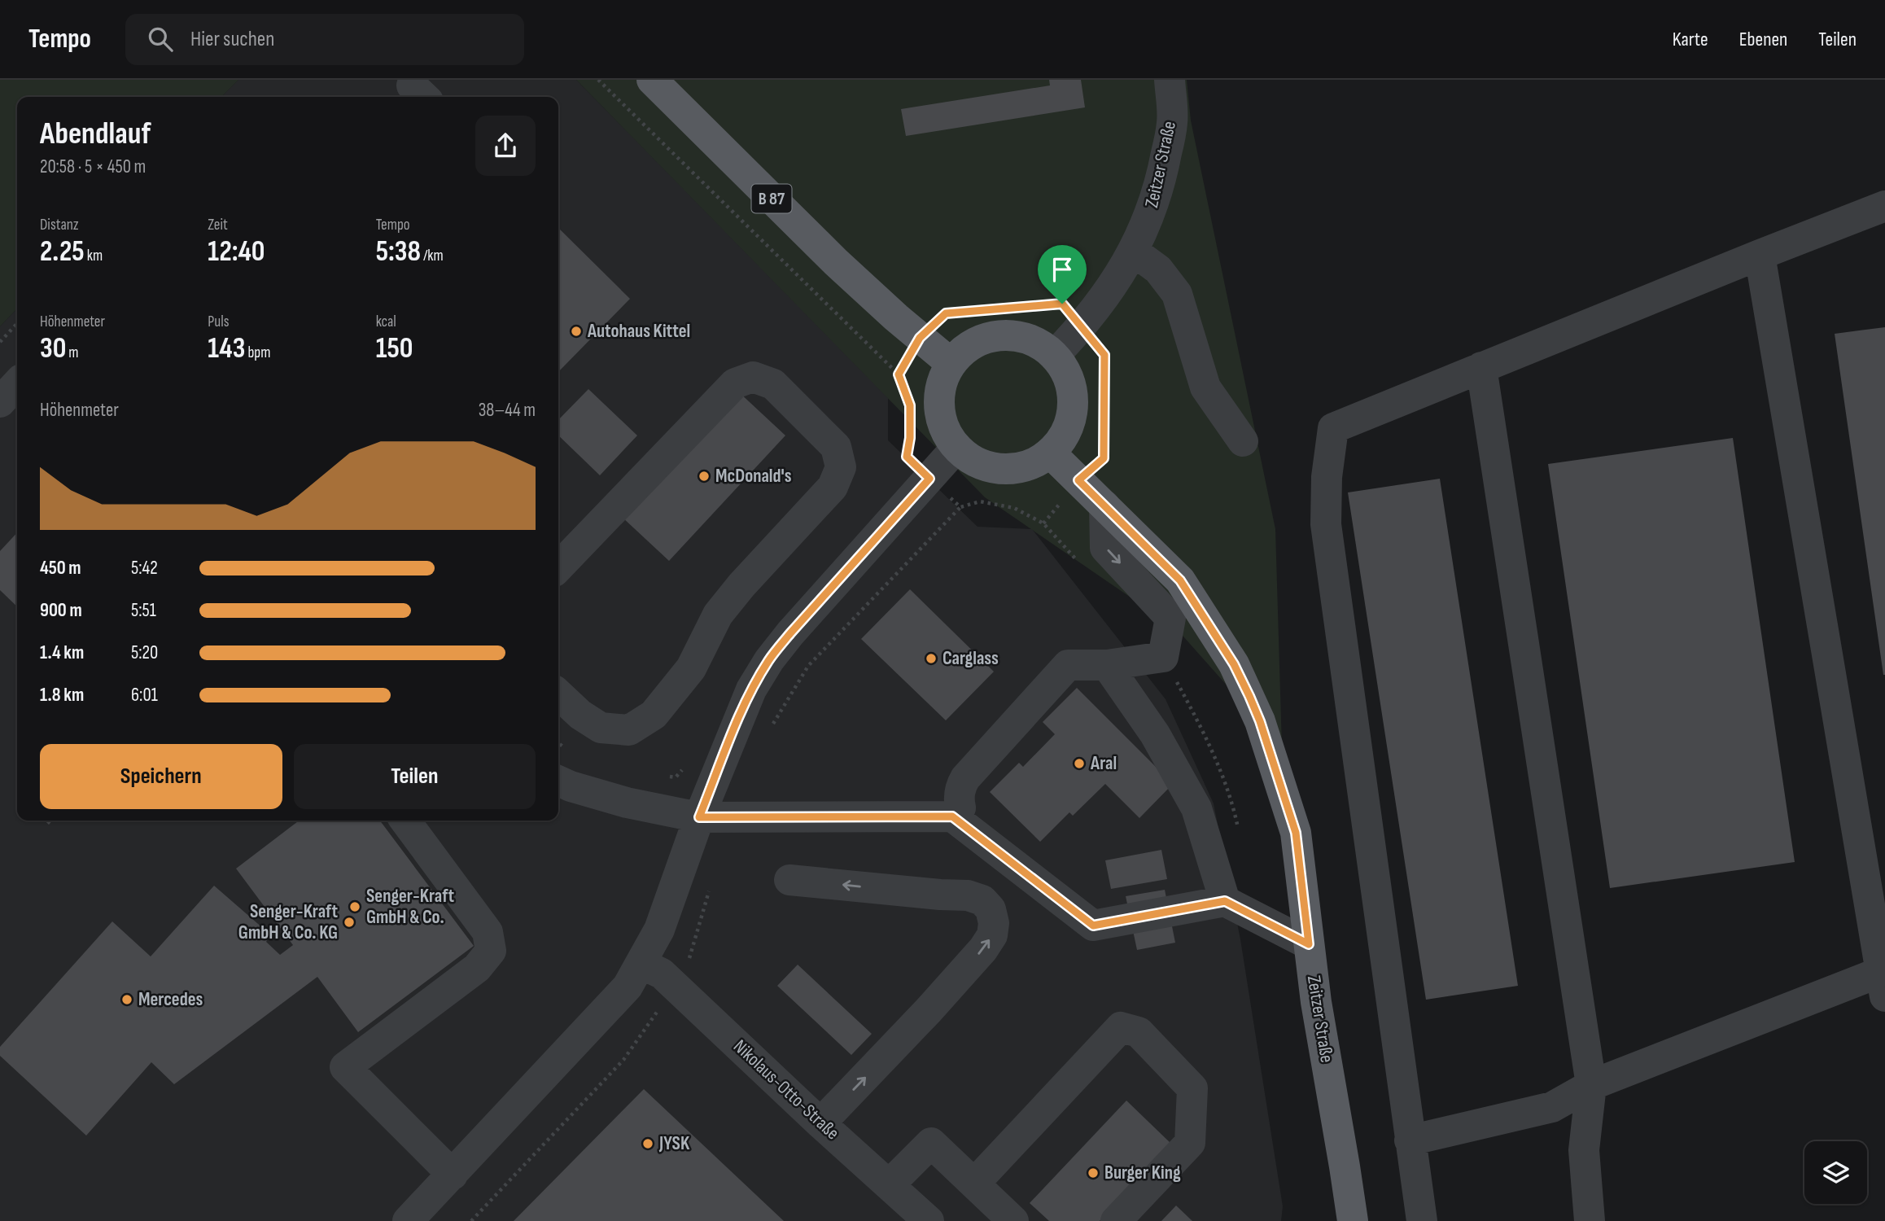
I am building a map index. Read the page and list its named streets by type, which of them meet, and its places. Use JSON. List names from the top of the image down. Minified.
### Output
{"streets":{"main road":["Zeitzer Straße","B 87"],"street":["Nikolaus-Otto-Straße"]},"crossings":[["Zeitzer Straße","B 87"]],"places":["Autohaus Kittel","McDonald's","Carglass","Aral","Senger-Kraft GmbH & Co.","Senger-Kraft GmbH & Co. KG","Mercedes","JYSK","Burger King"],"page":{"header":"Tempo","search":"Hier suchen","nav":["Karte","Ebenen","Teilen"],"heading":["Abendlauf","20:58 · 5 × 450 m"],"stats":[["Distanz","2.25 km"],["Zeit","12:40"],["Tempo","5:38 /km"],["Höhenmeter","30 m"],["Puls","143 bpm"],["kcal","150"]],"chart":["Höhenmeter","38–44 m"],"list":[{"name":"450 m","note":"5:42"},{"name":"900 m","note":"5:51"},{"name":"1.4 km","note":"5:20"},{"name":"1.8 km","note":"6:01"}],"buttons":["Speichern","Teilen"]}}
